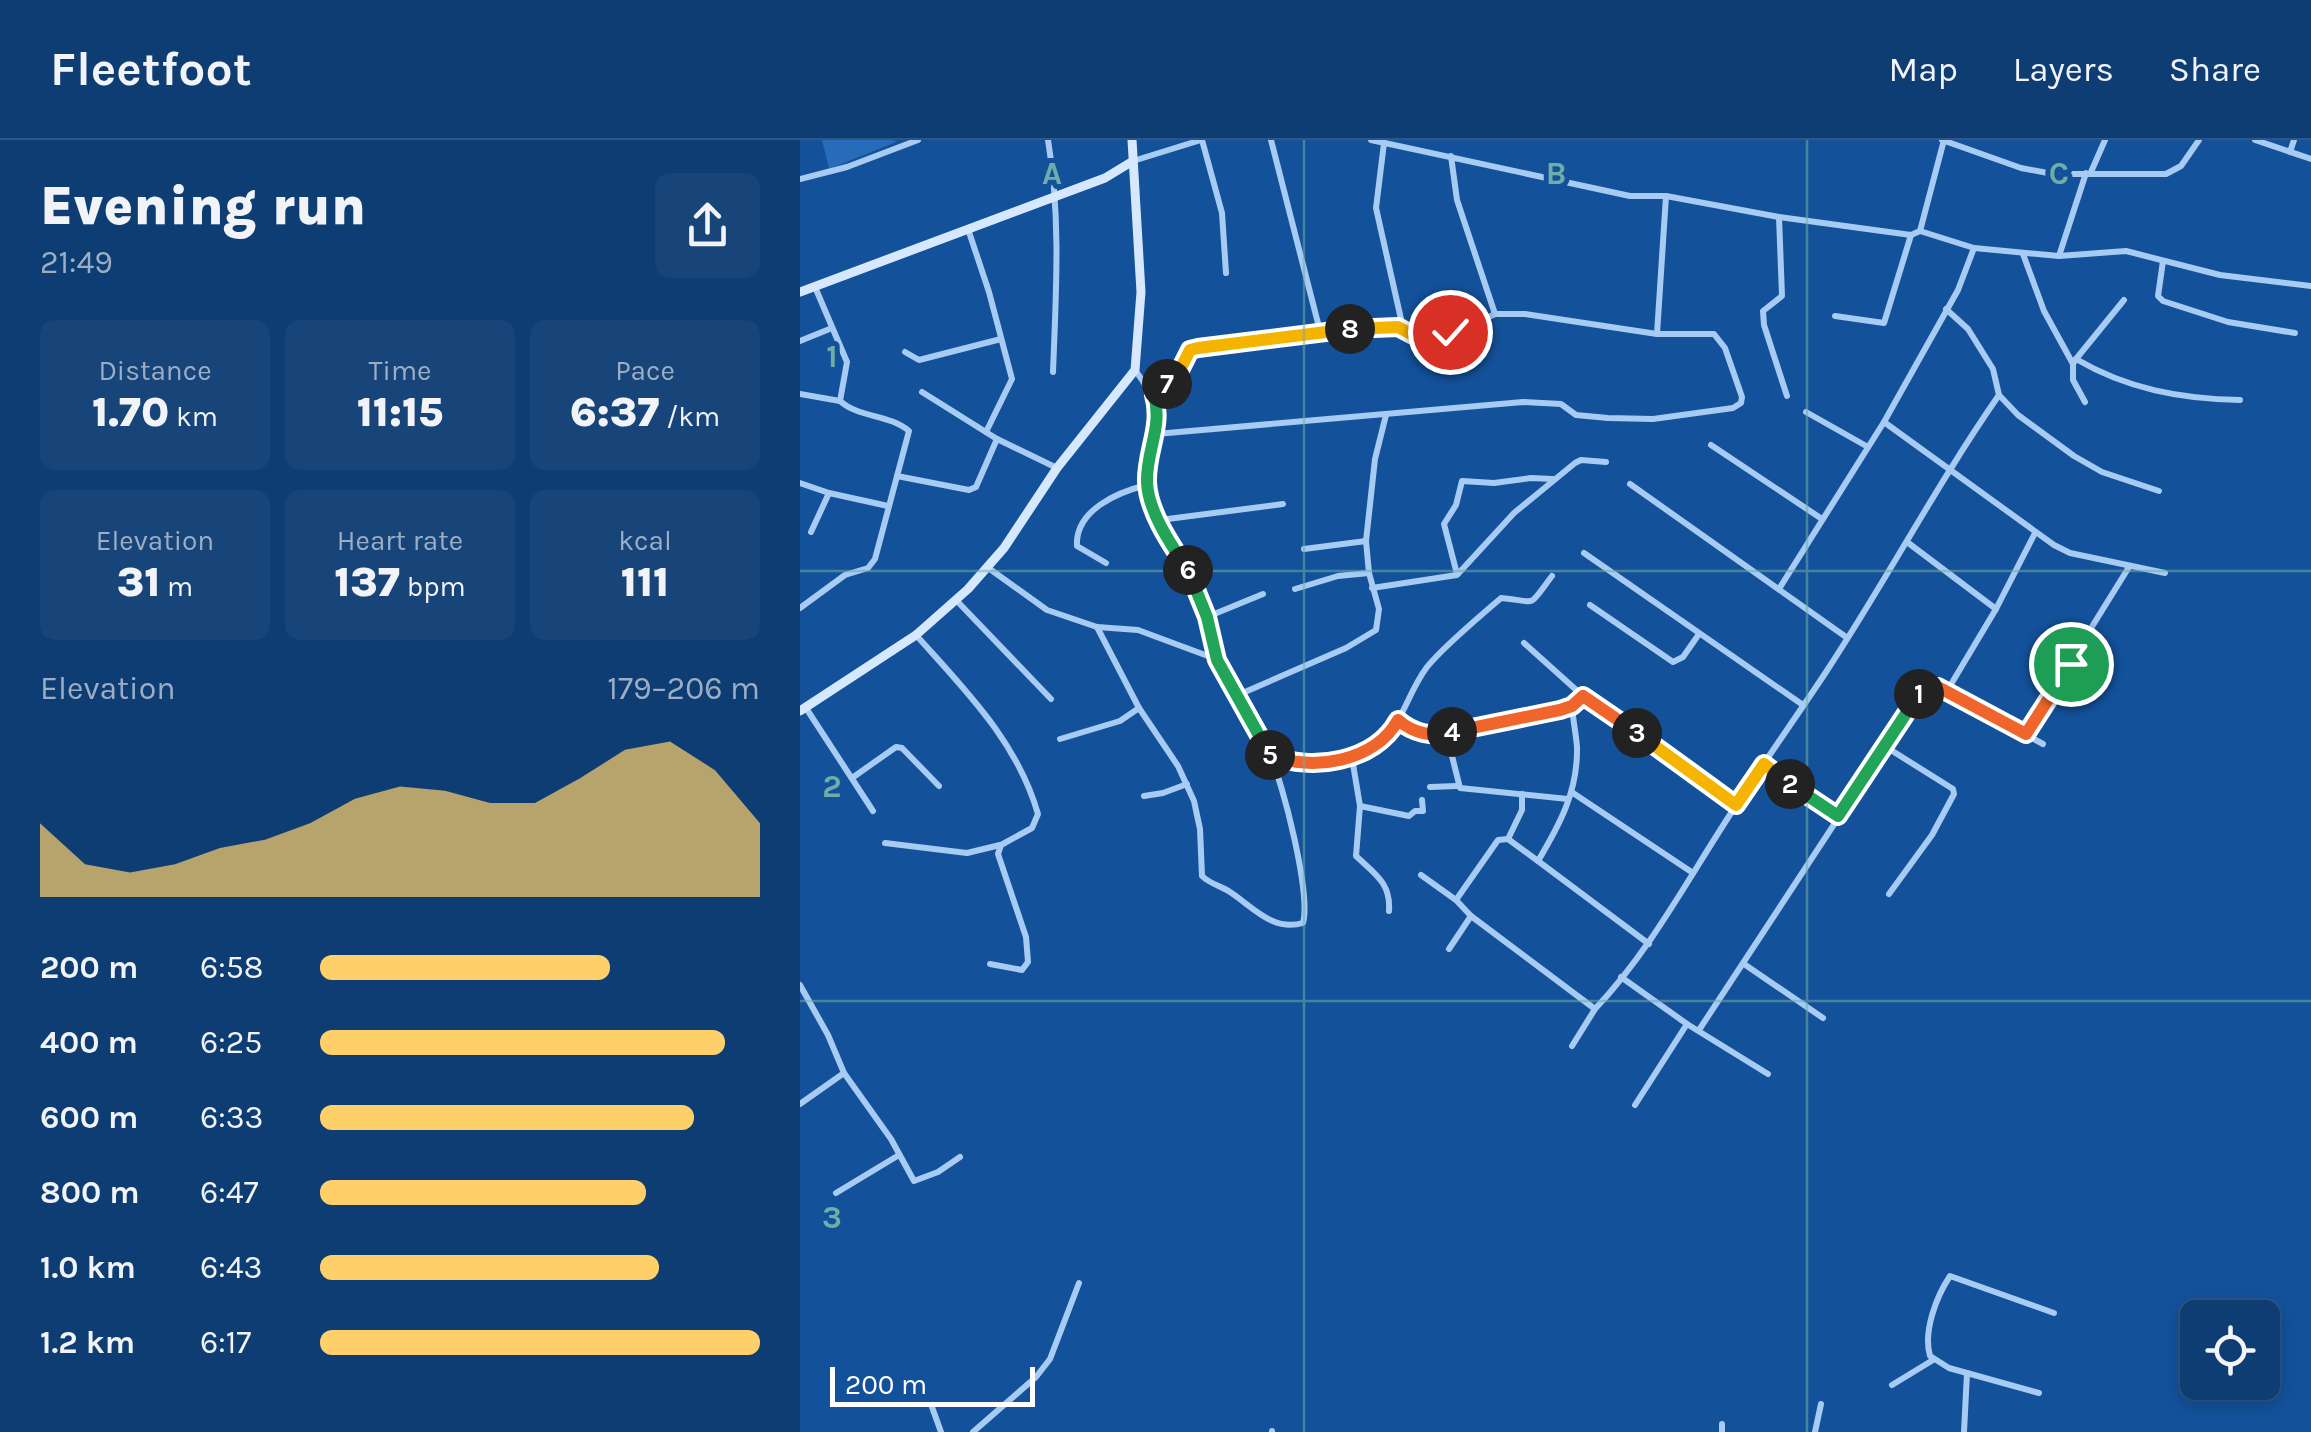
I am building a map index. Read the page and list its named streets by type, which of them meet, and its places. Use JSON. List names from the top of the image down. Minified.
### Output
{"scale_bar":"200 m","page":{"header":"Fleetfoot","nav":["Map","Layers","Share"],"heading":["Evening run","21:49"],"pins":["8","7","6","1","4","3","5","2"],"stats":[["Distance","1.70 km"],["Time","11:15"],["Pace","6:37 /km"],["Elevation","31 m"],["Heart rate","137 bpm"],["kcal","111"]],"chart":["Elevation","179–206 m"],"list":[{"name":"200 m","note":"6:58"},{"name":"400 m","note":"6:25"},{"name":"600 m","note":"6:33"},{"name":"800 m","note":"6:47"},{"name":"1.0 km","note":"6:43"},{"name":"1.2 km","note":"6:17"}],"scale":"200 m"},"grid":{"columns":["A","B","C"],"rows":["1","2","3"]}}
